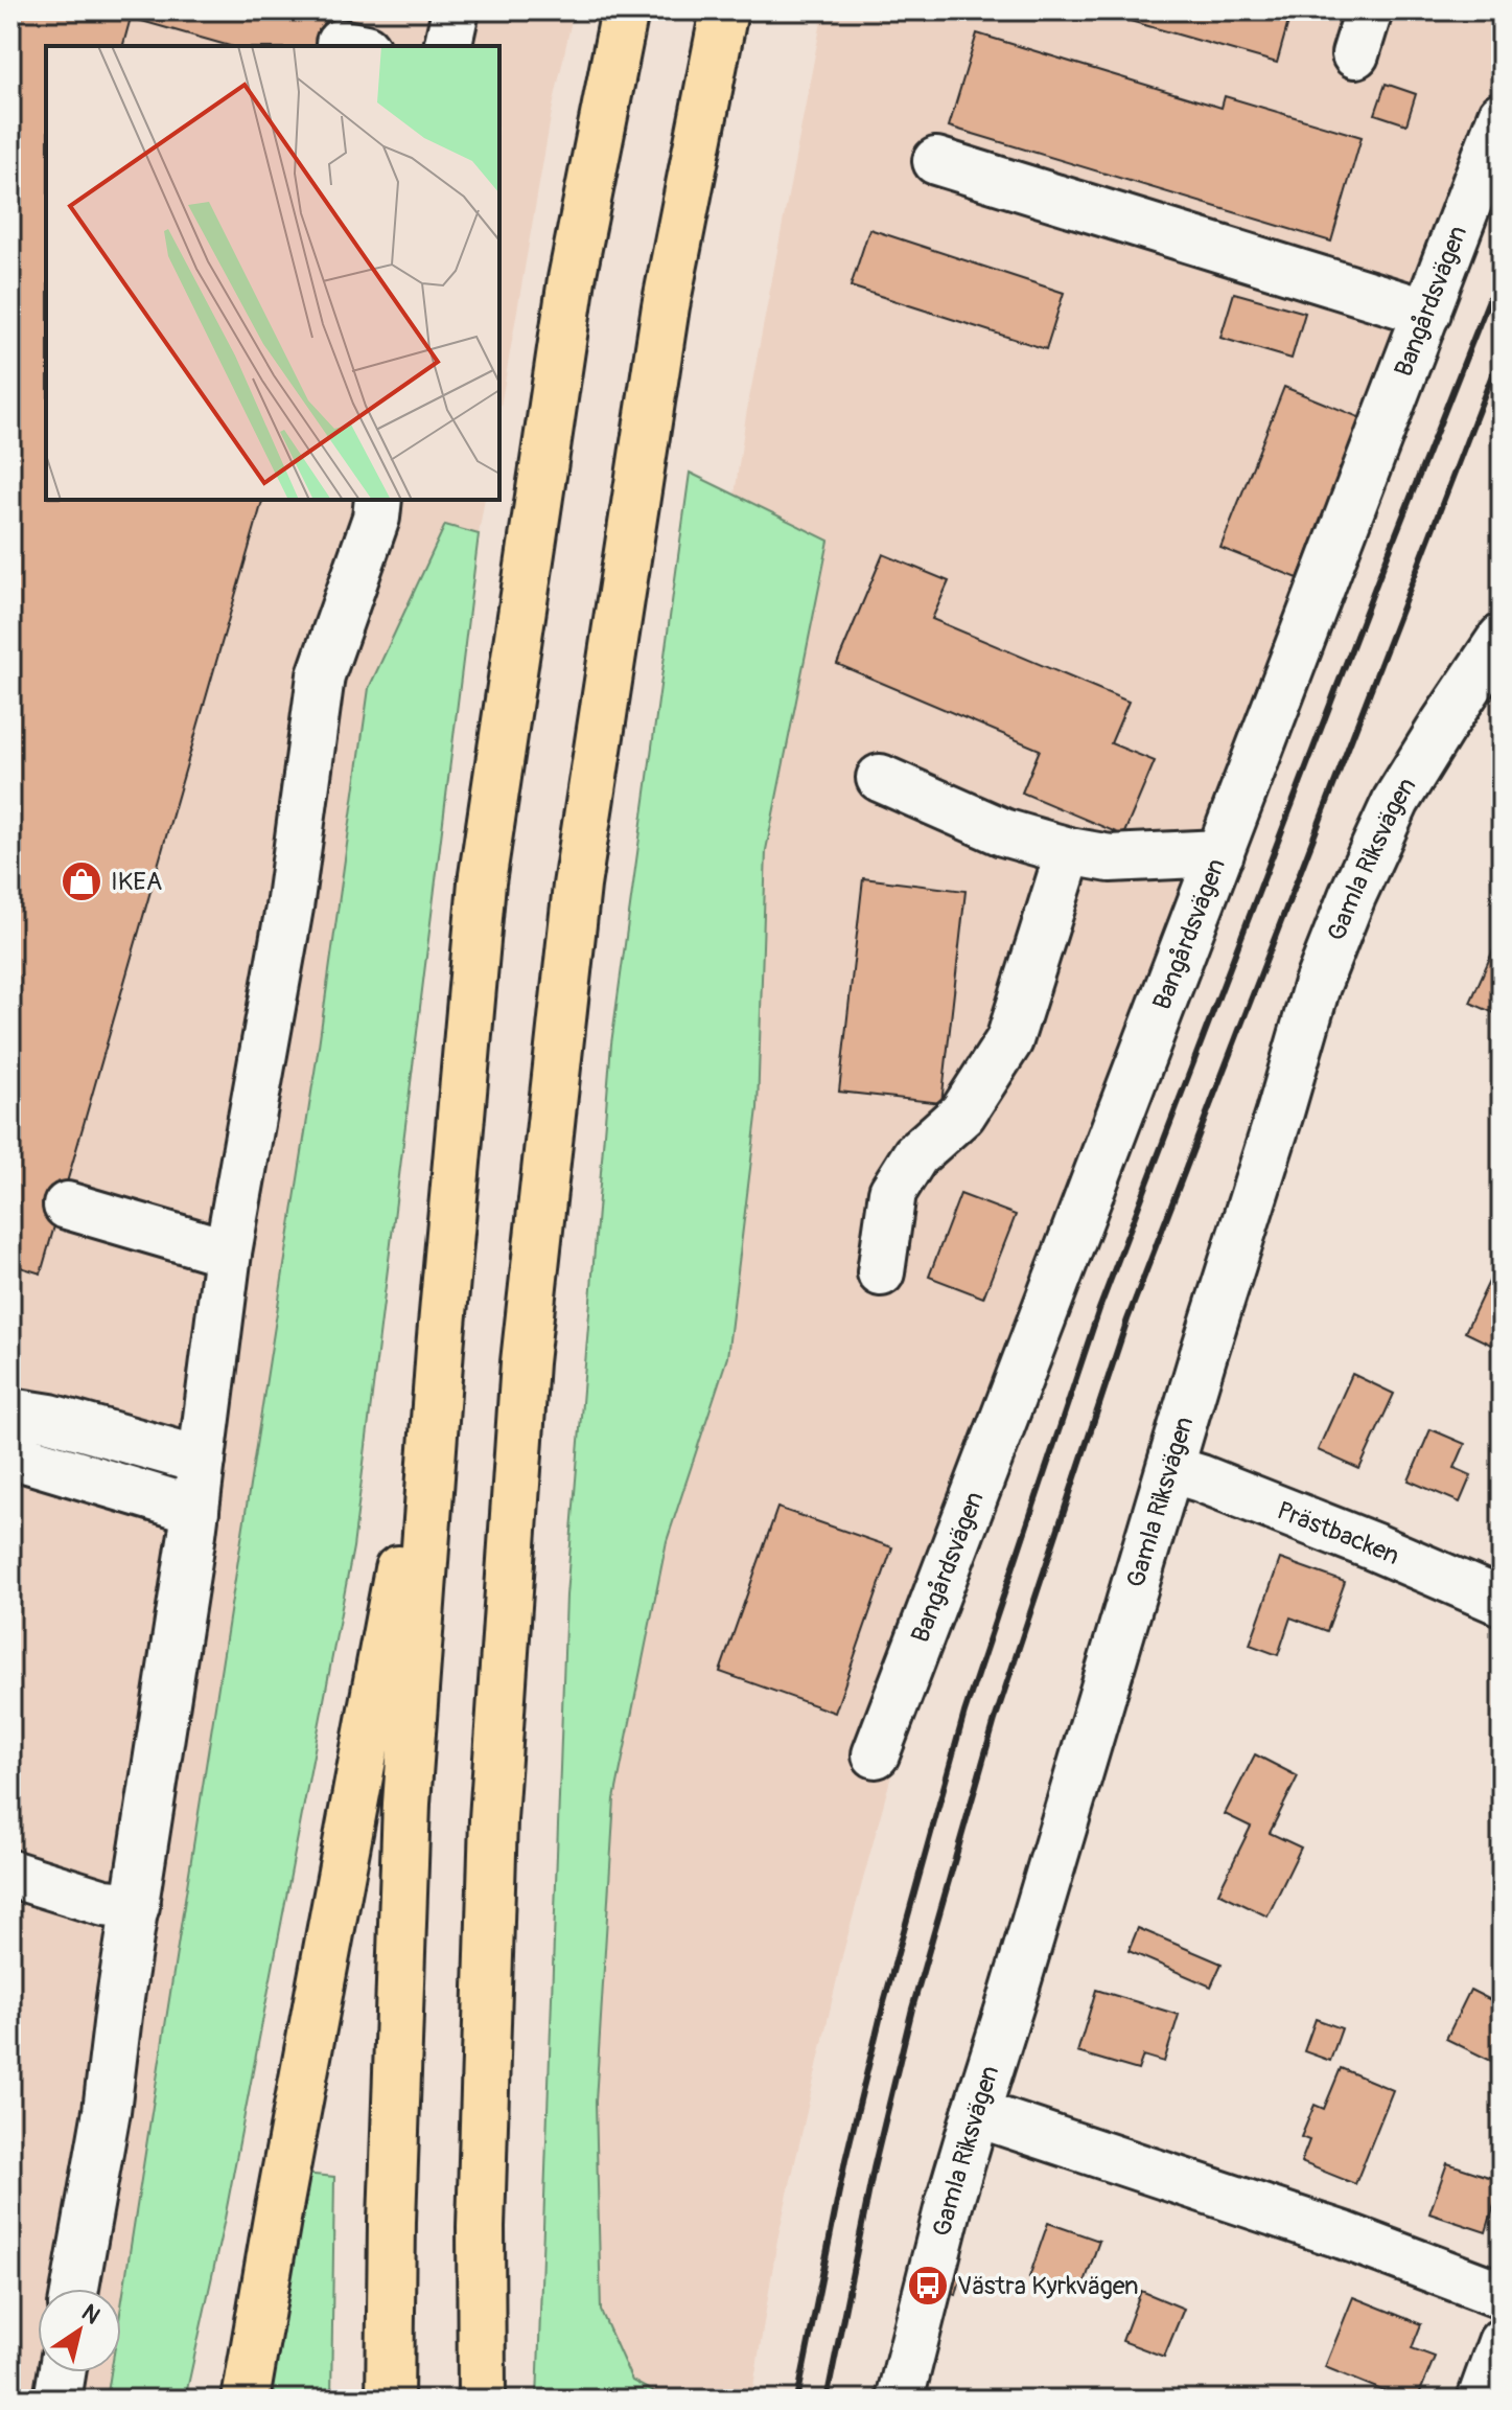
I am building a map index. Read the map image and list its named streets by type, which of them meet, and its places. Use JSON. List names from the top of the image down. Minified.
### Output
{"streets":{"street":["Bangårdsvägen","Gamla Riksvägen","Prästbacken"]},"crossings":[["Gamla Riksvägen","Prästbacken"]],"places":{"shop":["IKEA"],"bus stop":["Västra Kyrkvägen"]},"north":"top right"}
